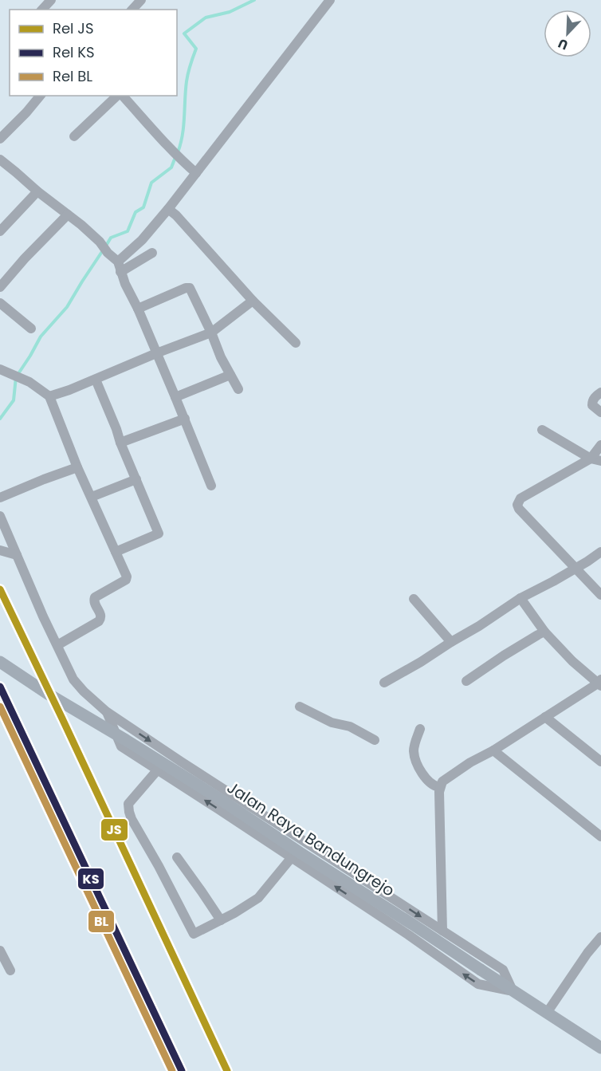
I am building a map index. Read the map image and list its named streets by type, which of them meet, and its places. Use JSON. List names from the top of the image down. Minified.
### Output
{"streets":{"main road":["Jalan Raya Bandungrejo"]},"lines":["rail line JS","rail line KS","rail line BL"],"legend":["Rel JS","Rel KS","Rel BL"],"north":"bottom left"}
